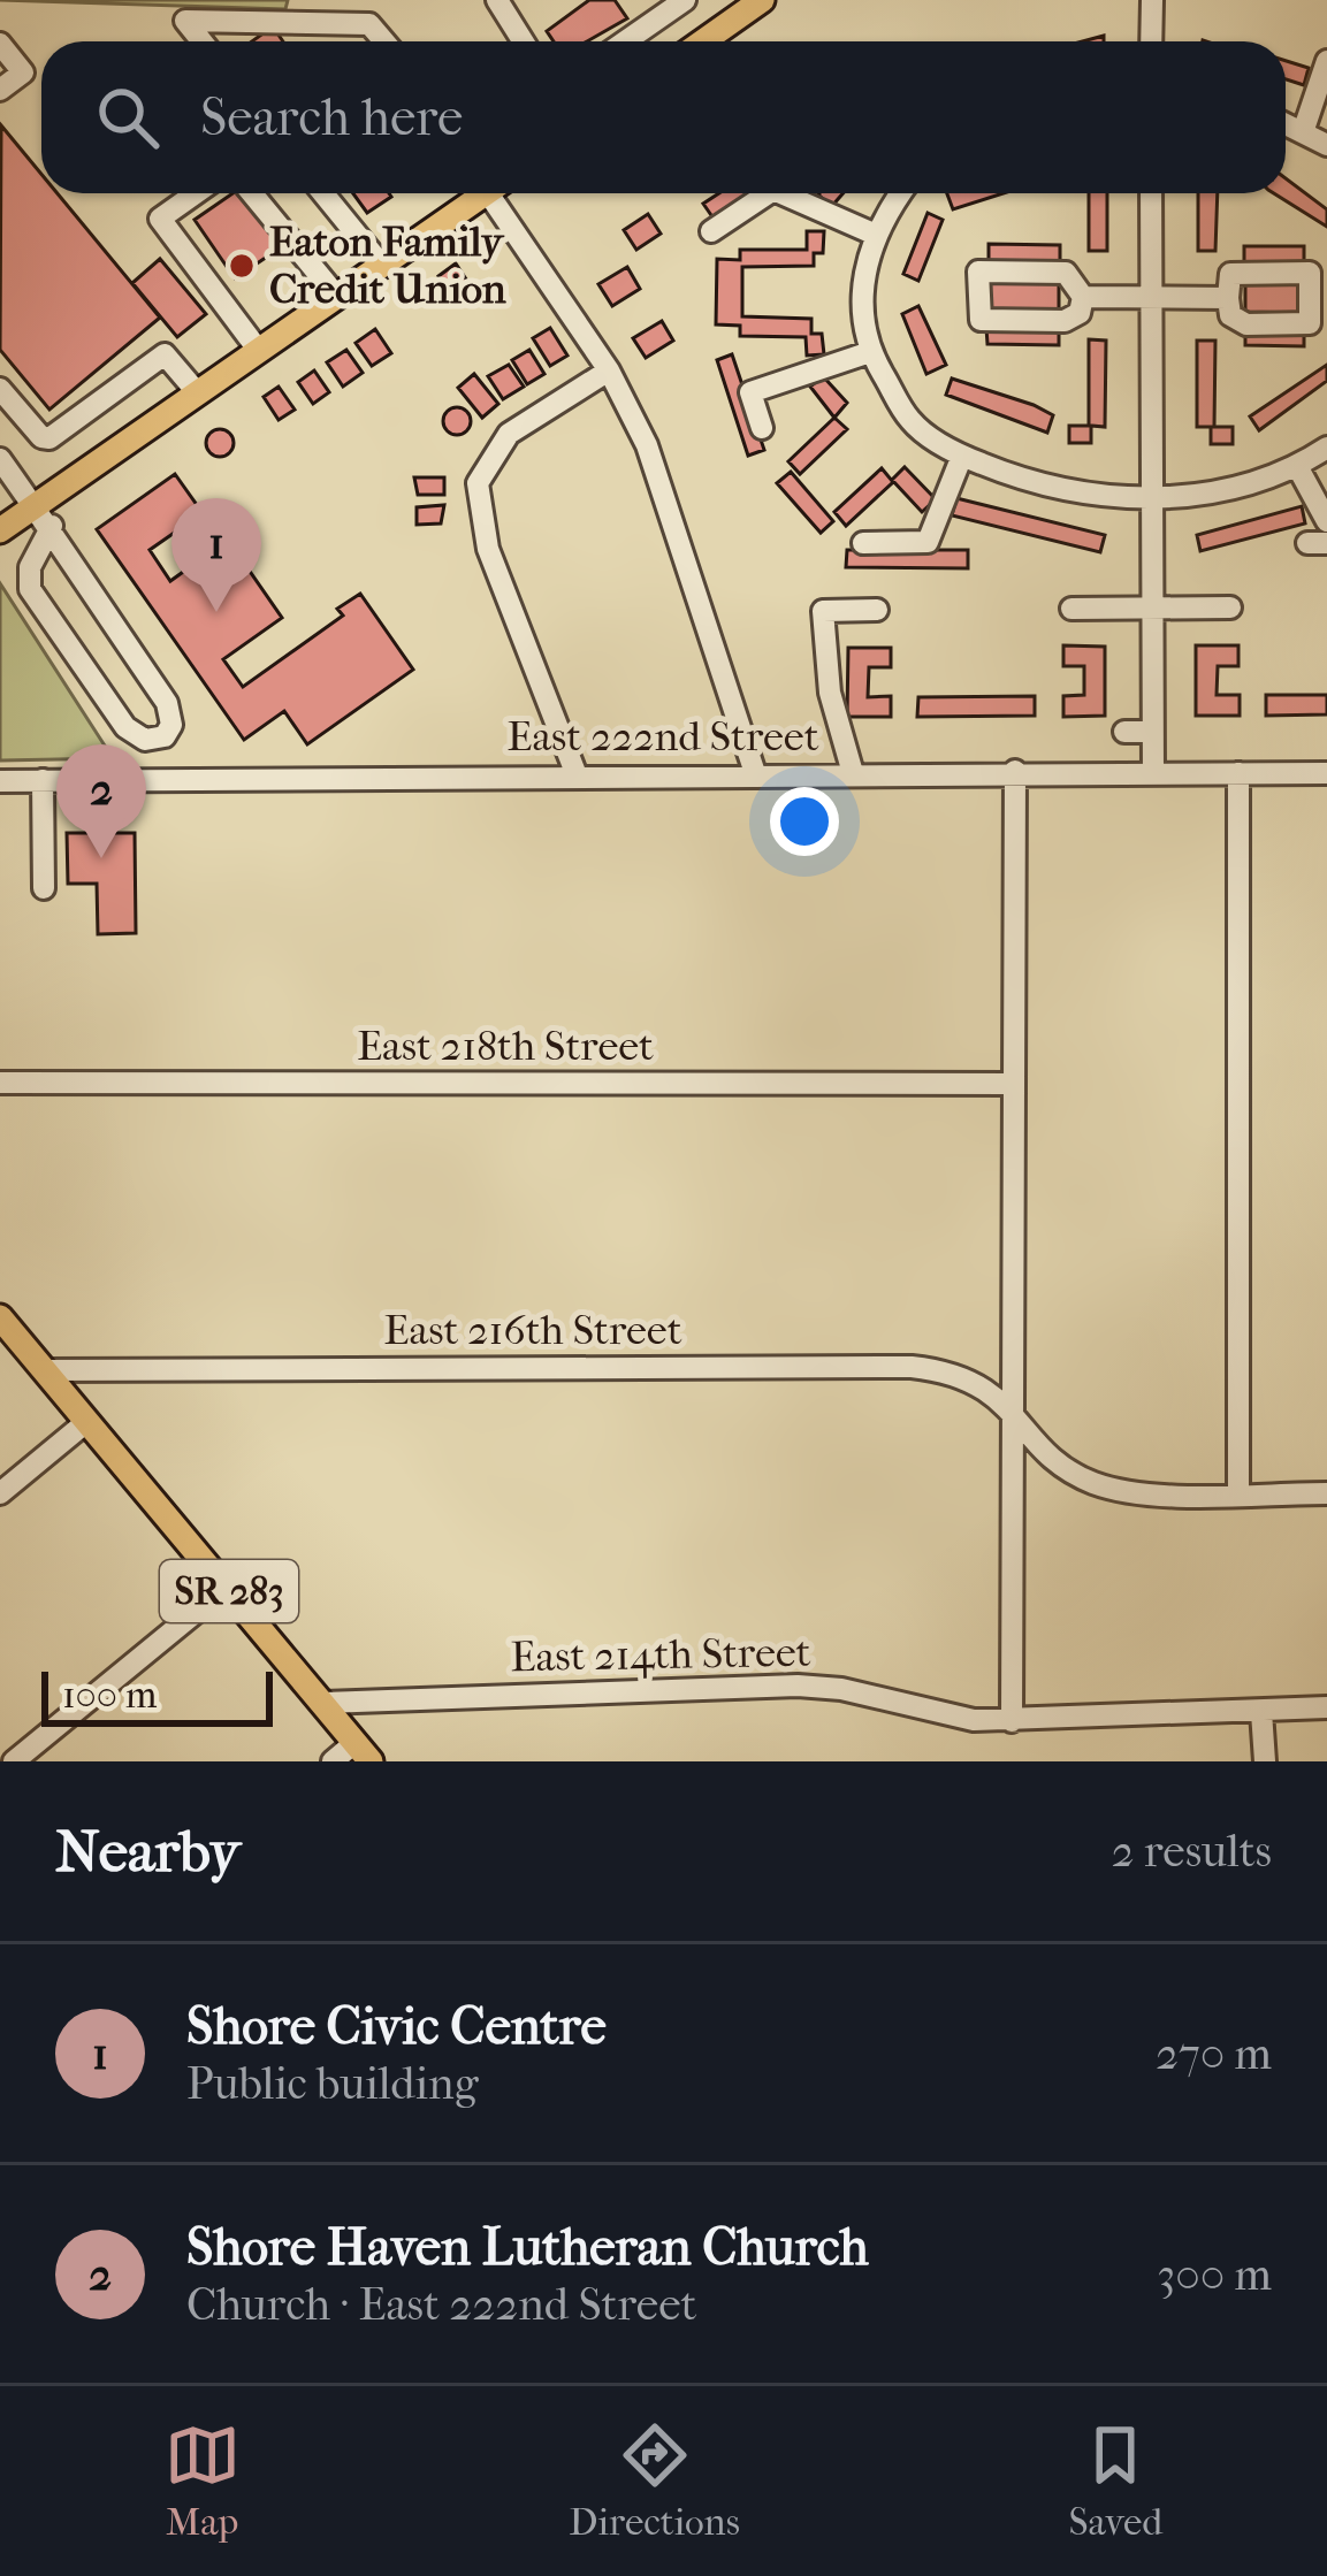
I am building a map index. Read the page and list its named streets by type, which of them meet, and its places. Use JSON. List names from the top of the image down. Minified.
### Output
{"streets":{"main road":["SR 283"],"street":["East 222nd Street","East 218th Street","East 216th Street","East 214th Street"]},"crossings":[["East 216th Street","SR 283"],["SR 283","East 214th Street"]],"places":["Eaton Family Credit Union"],"scale_bar":"100 m","page":{"search":"Search here","pins":["1","2"],"scale":"100 m","heading":["Nearby","2 results"],"list":[{"mark":"1","name":"Shore Civic Centre","note":"Public building","value":"270 m"},{"mark":"2","name":"Shore Haven Lutheran Church","note":"Church · East 222nd Street","value":"300 m"}],"nav":["Map","Directions","Saved"]}}
